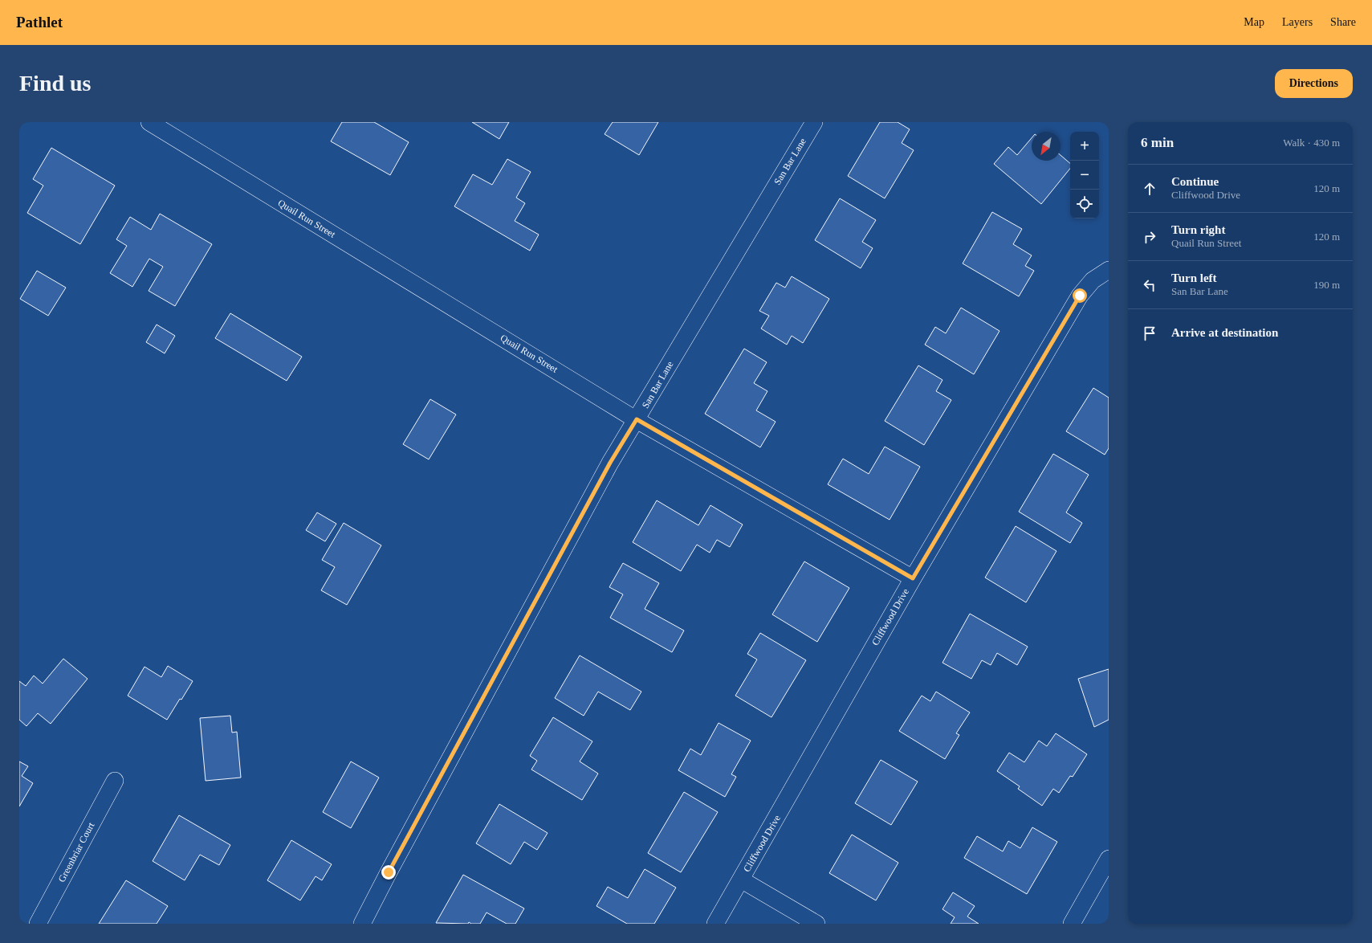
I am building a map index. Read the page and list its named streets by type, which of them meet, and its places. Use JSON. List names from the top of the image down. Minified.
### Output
{"streets":{"street":["San Bar Lane","Quail Run Street","Cliffwood Drive","Greenbriar Court"]},"crossings":[["San Bar Lane","Quail Run Street"],["Quail Run Street","Cliffwood Drive"]],"north":"bottom left","page":{"header":"Pathlet","nav":["Map","Layers","Share"],"buttons":"Directions","title":"Find us","heading":["6 min","Walk · 430 m"],"map_buttons":["+","−"],"list":[["Continue","Cliffwood Drive","120 m"],["Turn right","Quail Run Street","120 m"],["Turn left","San Bar Lane","190 m"],"Arrive at destination"]}}
